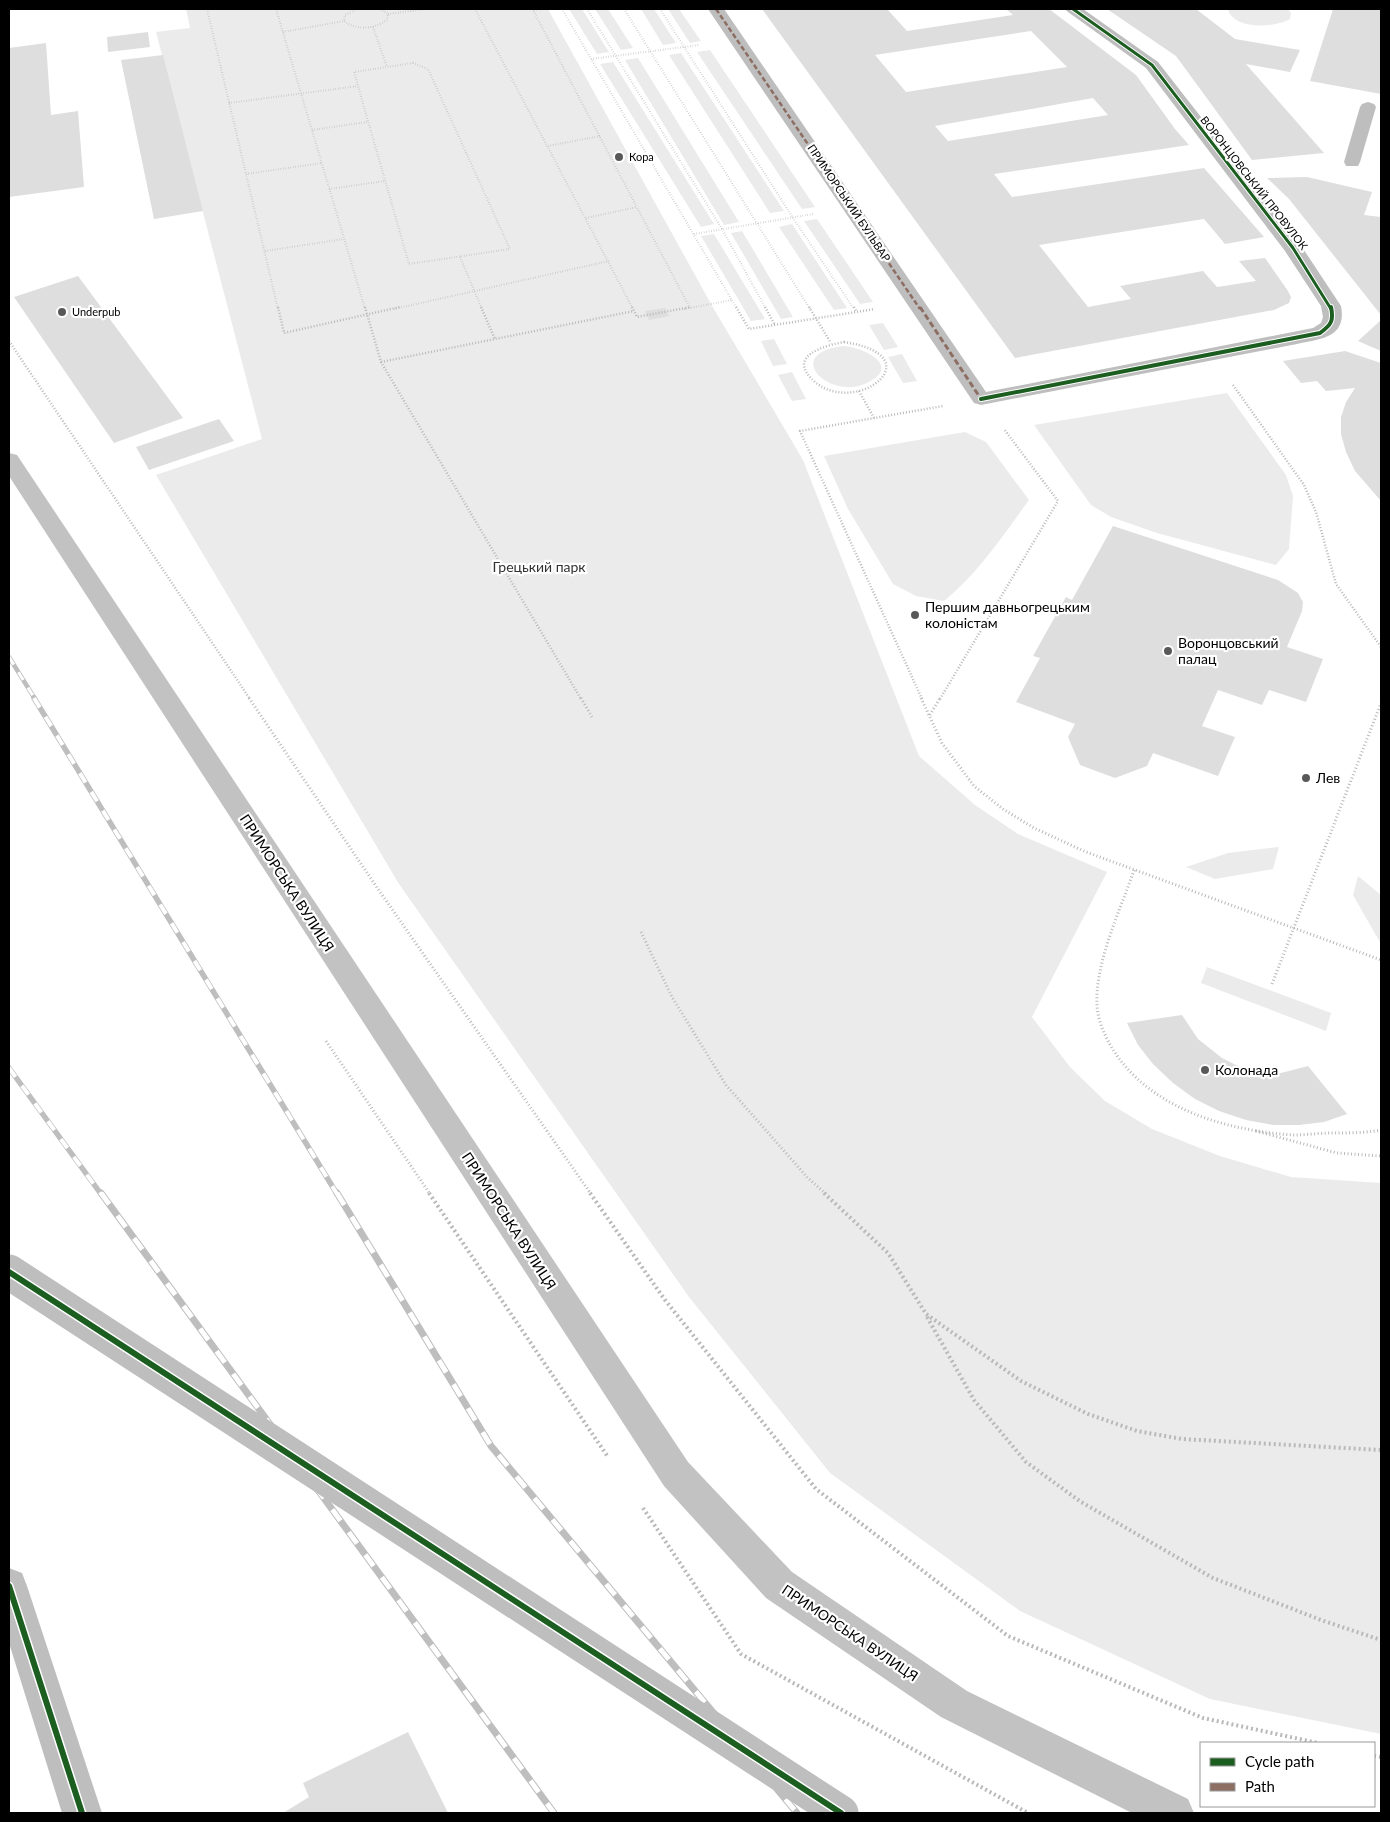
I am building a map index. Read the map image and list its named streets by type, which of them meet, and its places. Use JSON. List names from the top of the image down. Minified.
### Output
{"streets":{"main road":["ПРИМОРСЬКА ВУЛИЦЯ"],"street":["ВОРОНЦОВСЬКИЙ ПРОВУЛОК","ПРИМОРСЬКИЙ БУЛЬВАР"]},"crossings":[["ВОРОНЦОВСЬКИЙ ПРОВУЛОК","ПРИМОРСЬКИЙ БУЛЬВАР"]],"parks":["Грецький парк"],"places":["Кора","Underpub","Першим давньогрецьким колоністам","Воронцовський палац","Лев","Колонада"],"legend":["Cycle path","Path"]}
